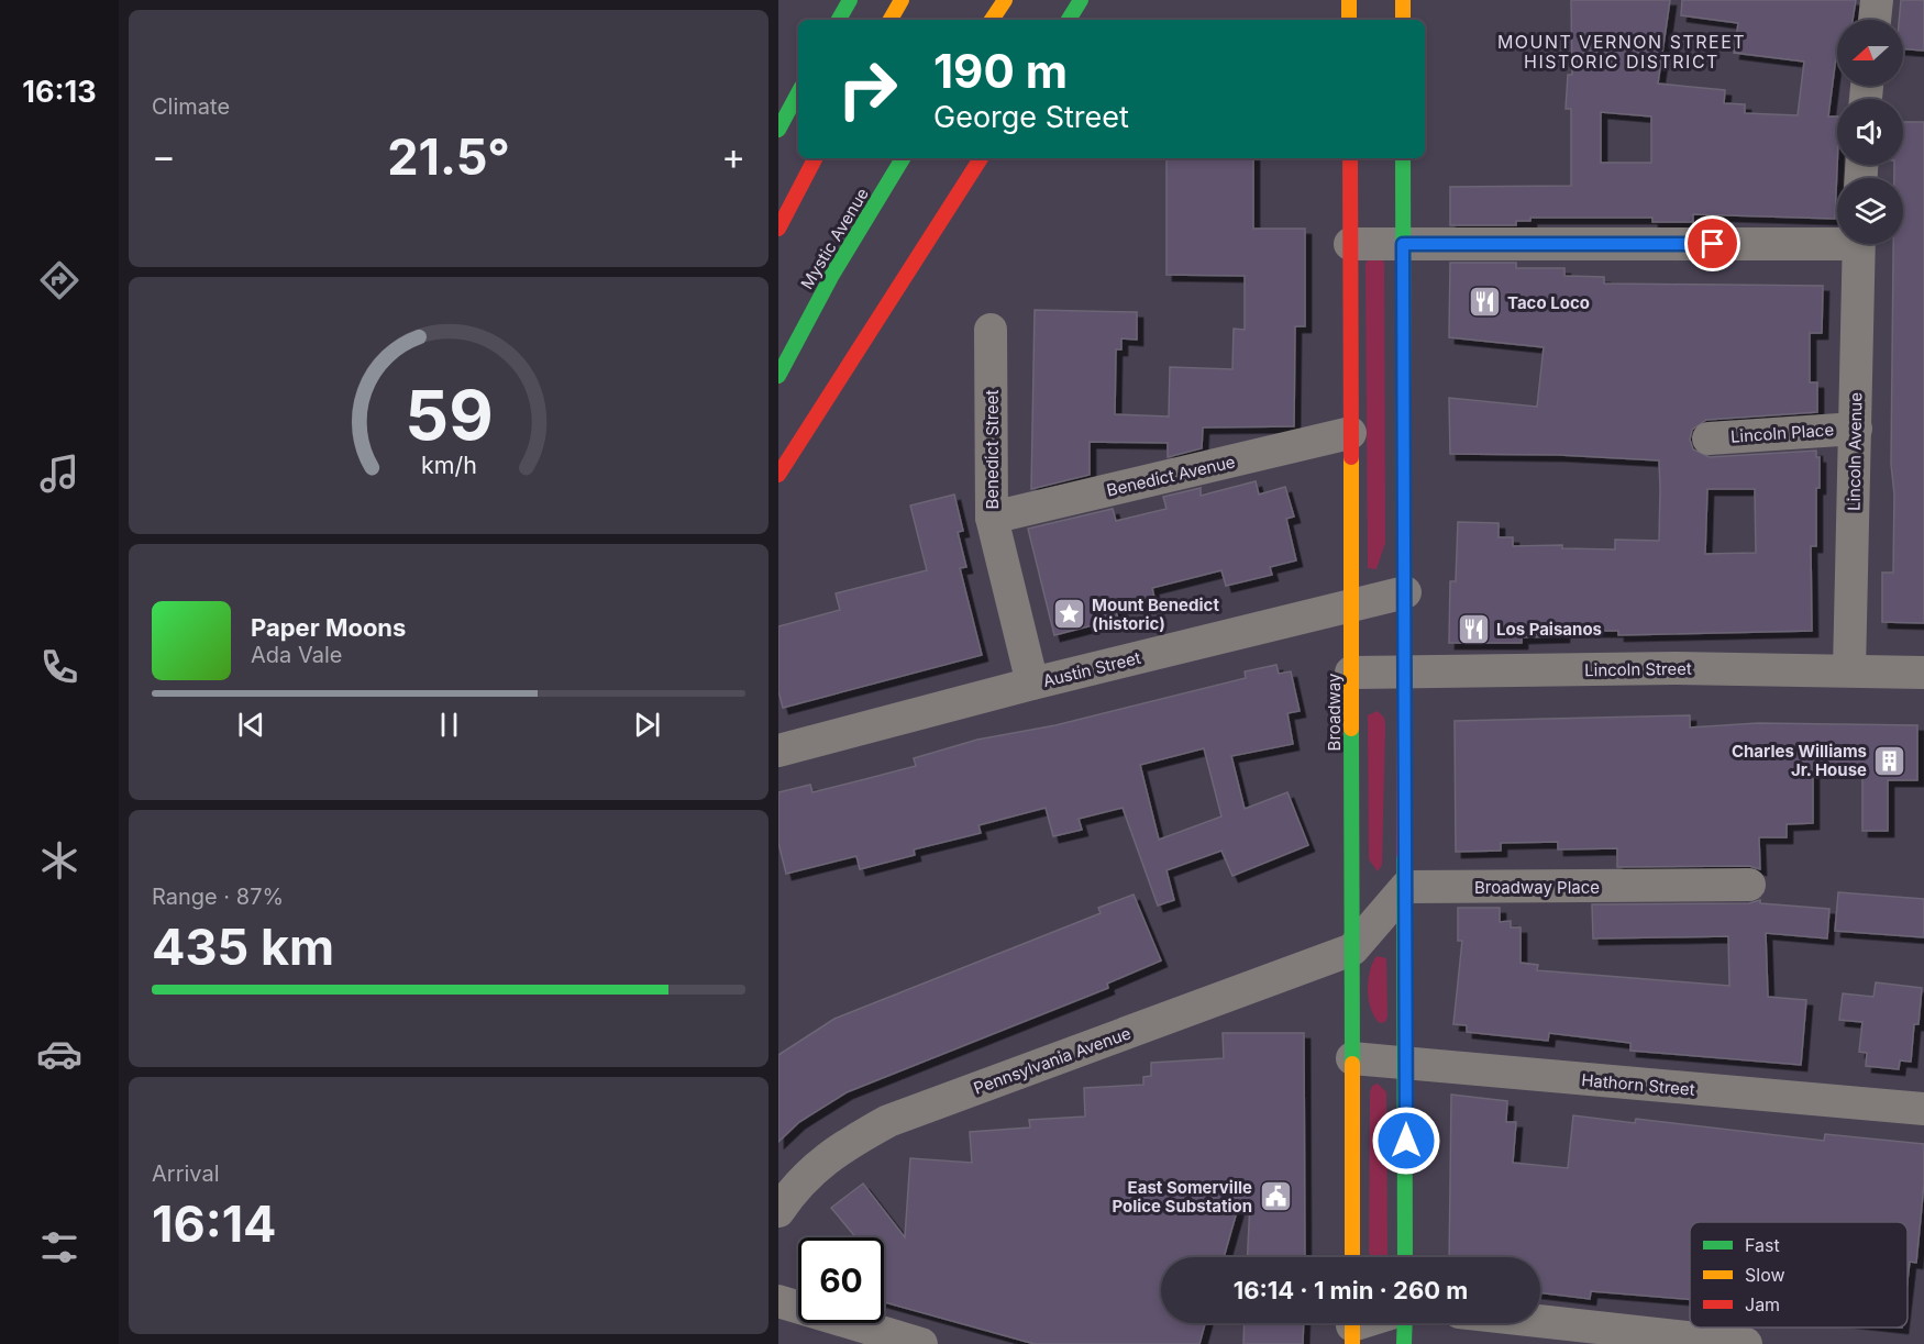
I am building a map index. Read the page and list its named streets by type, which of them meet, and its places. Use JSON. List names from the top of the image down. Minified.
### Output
{"streets":{"main road":["Mystic Avenue","Broadway"],"street":["Lincoln Place","Benedict Street","Lincoln Avenue","Benedict Avenue","Austin Street","Lincoln Street","Broadway Place","Pennsylvania Avenue","Hathorn Street"]},"crossings":[["Lincoln Place","Lincoln Avenue"],["Benedict Street","Benedict Avenue"],["Benedict Street","Austin Street"],["Lincoln Avenue","Lincoln Street"],["Benedict Avenue","Broadway"],["Austin Street","Broadway"],["Lincoln Street","Broadway"],["Broadway","Pennsylvania Avenue"],["Broadway","Hathorn Street"]],"districts":["MOUNT VERNON STREET HISTORIC DISTRICT"],"places":{"restaurant":["Taco Loco","Los Paisanos"],"place":["Mount Benedict (historic)"],"building":["Charles Williams Jr. House"],"public building":["East Somerville Police Substation"]},"legend":["Fast","Slow","Jam"],"north":"left","page":{"tabs":"16:13","tile":["Climate",["Range · 87%","435 km"],["Arrival","16:14"]],"turn":["190 m","George Street"],"heat":["−","21.5°","+"],"song":["Paper Moons","Ada Vale"],"limit":"60","trip":"16:14 · 1 min · 260 m","gauge":["59","km/h"]}}
